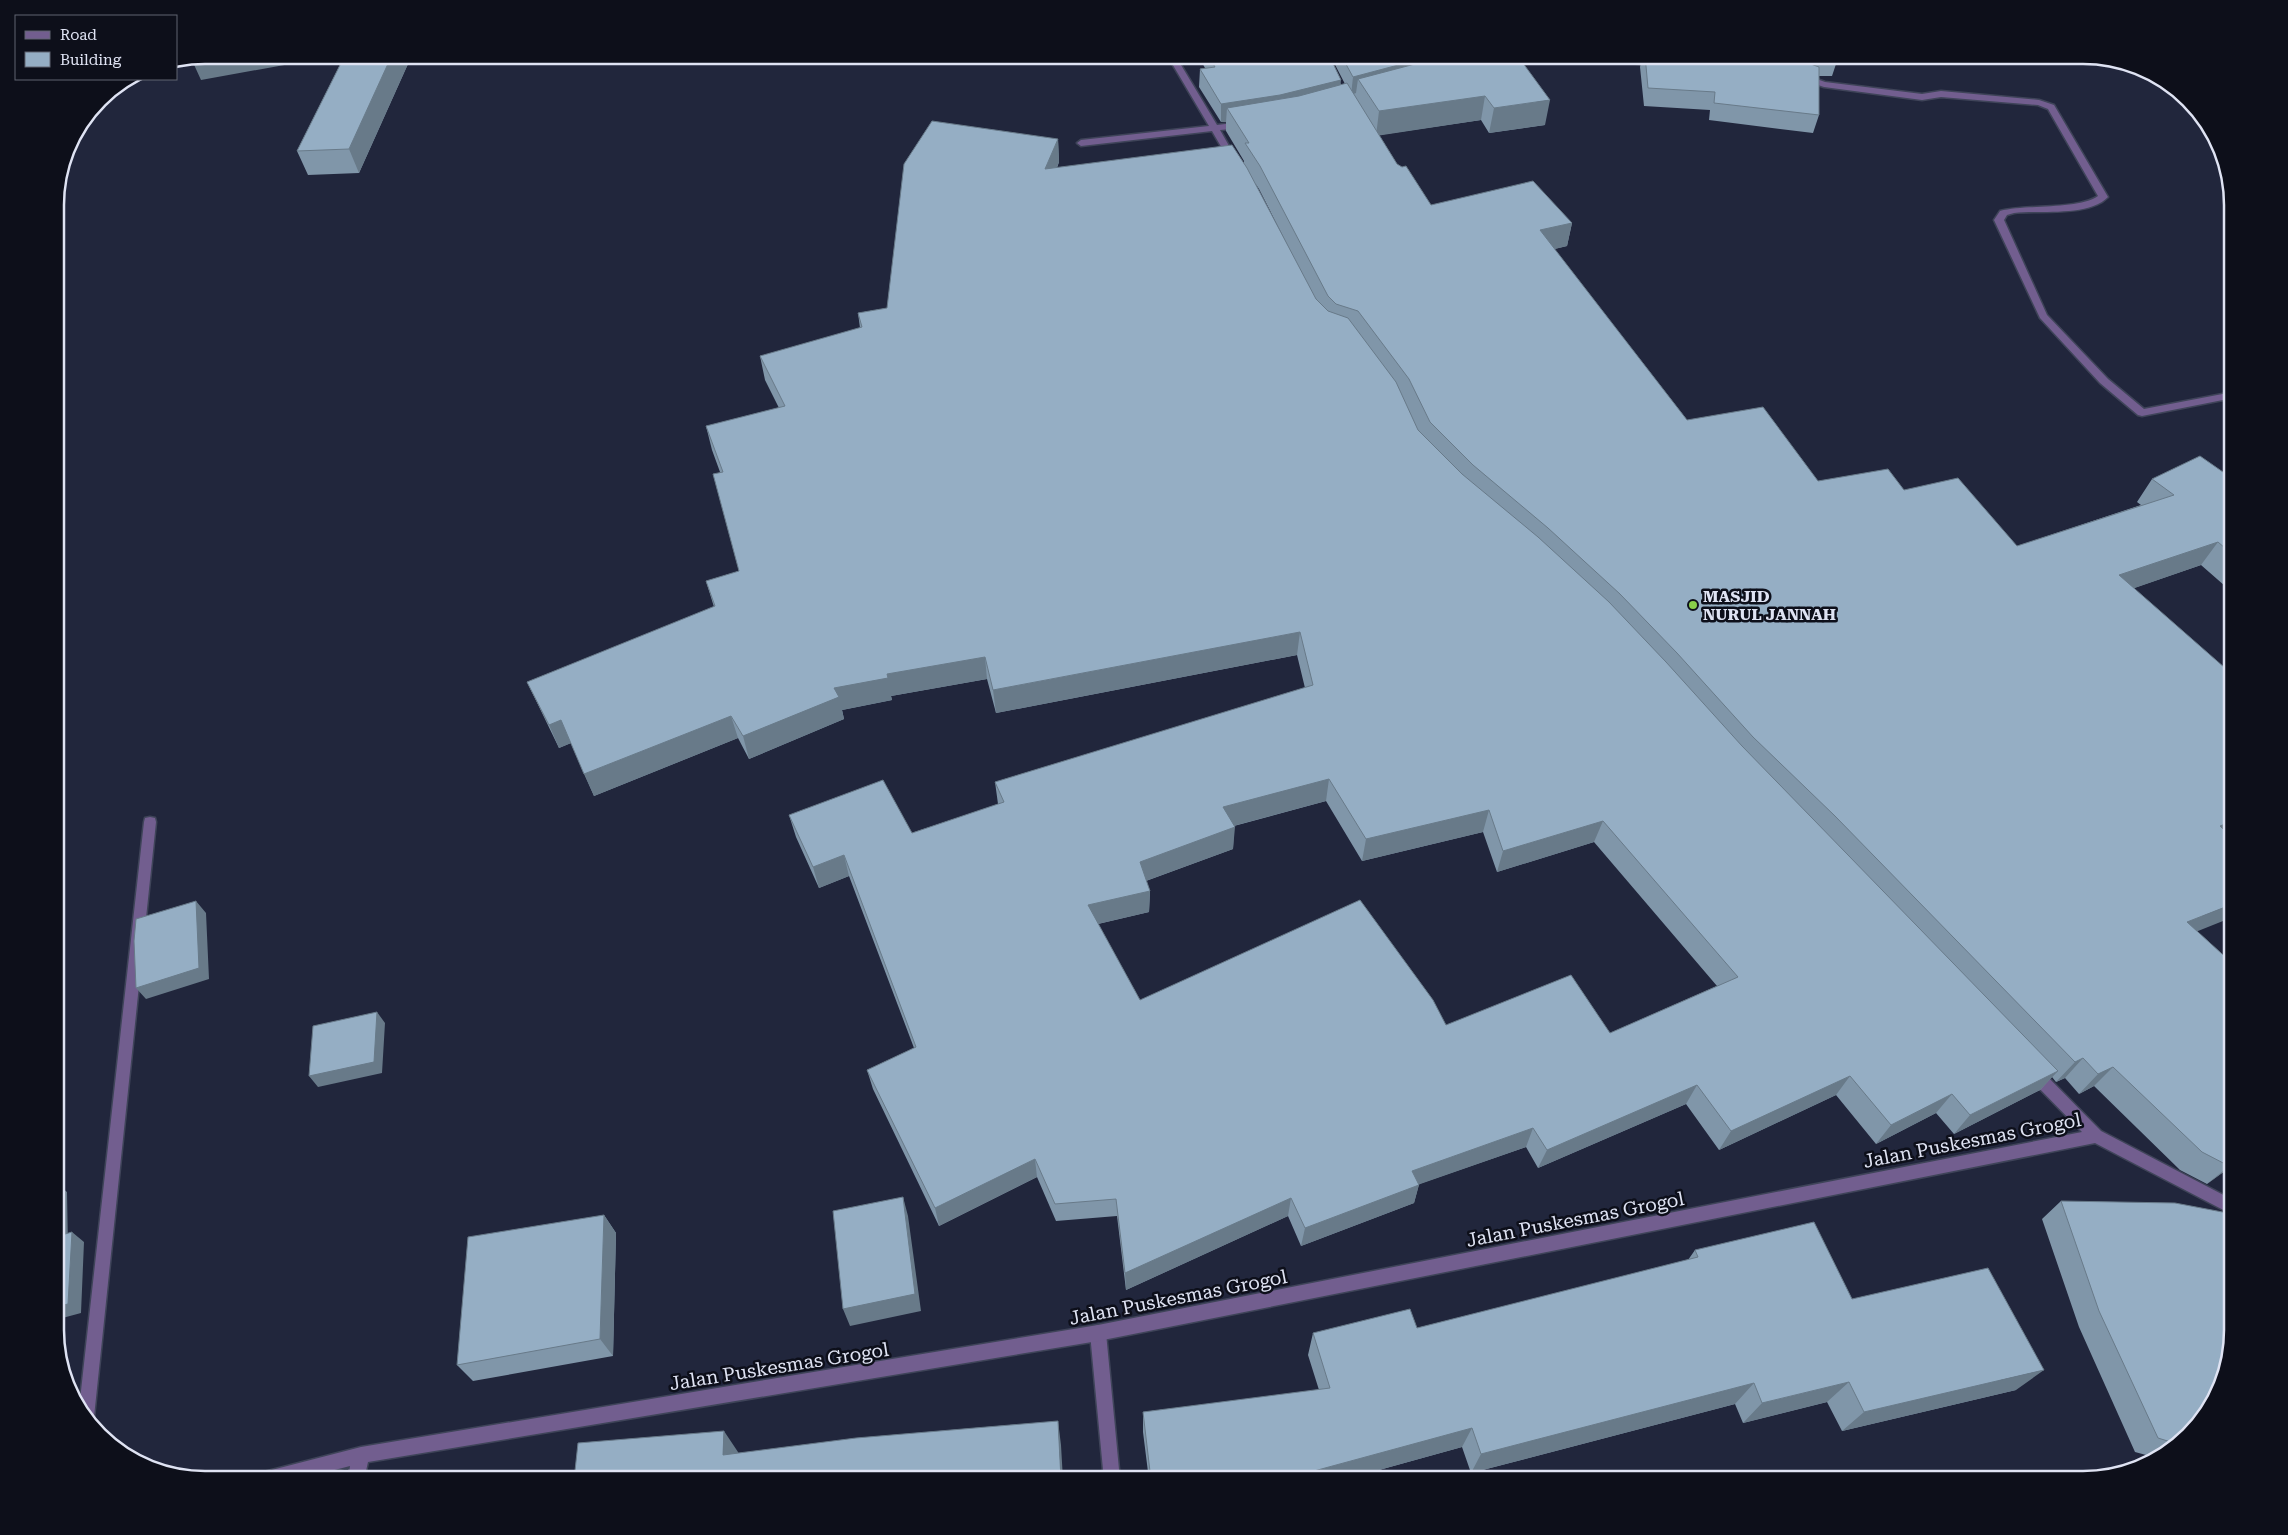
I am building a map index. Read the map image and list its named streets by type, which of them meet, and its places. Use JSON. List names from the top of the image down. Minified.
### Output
{"streets":{"street":["Jalan Puskesmas Grogol"]},"places":["MASJID NURUL JANNAH"],"legend":["Road","Building"]}
